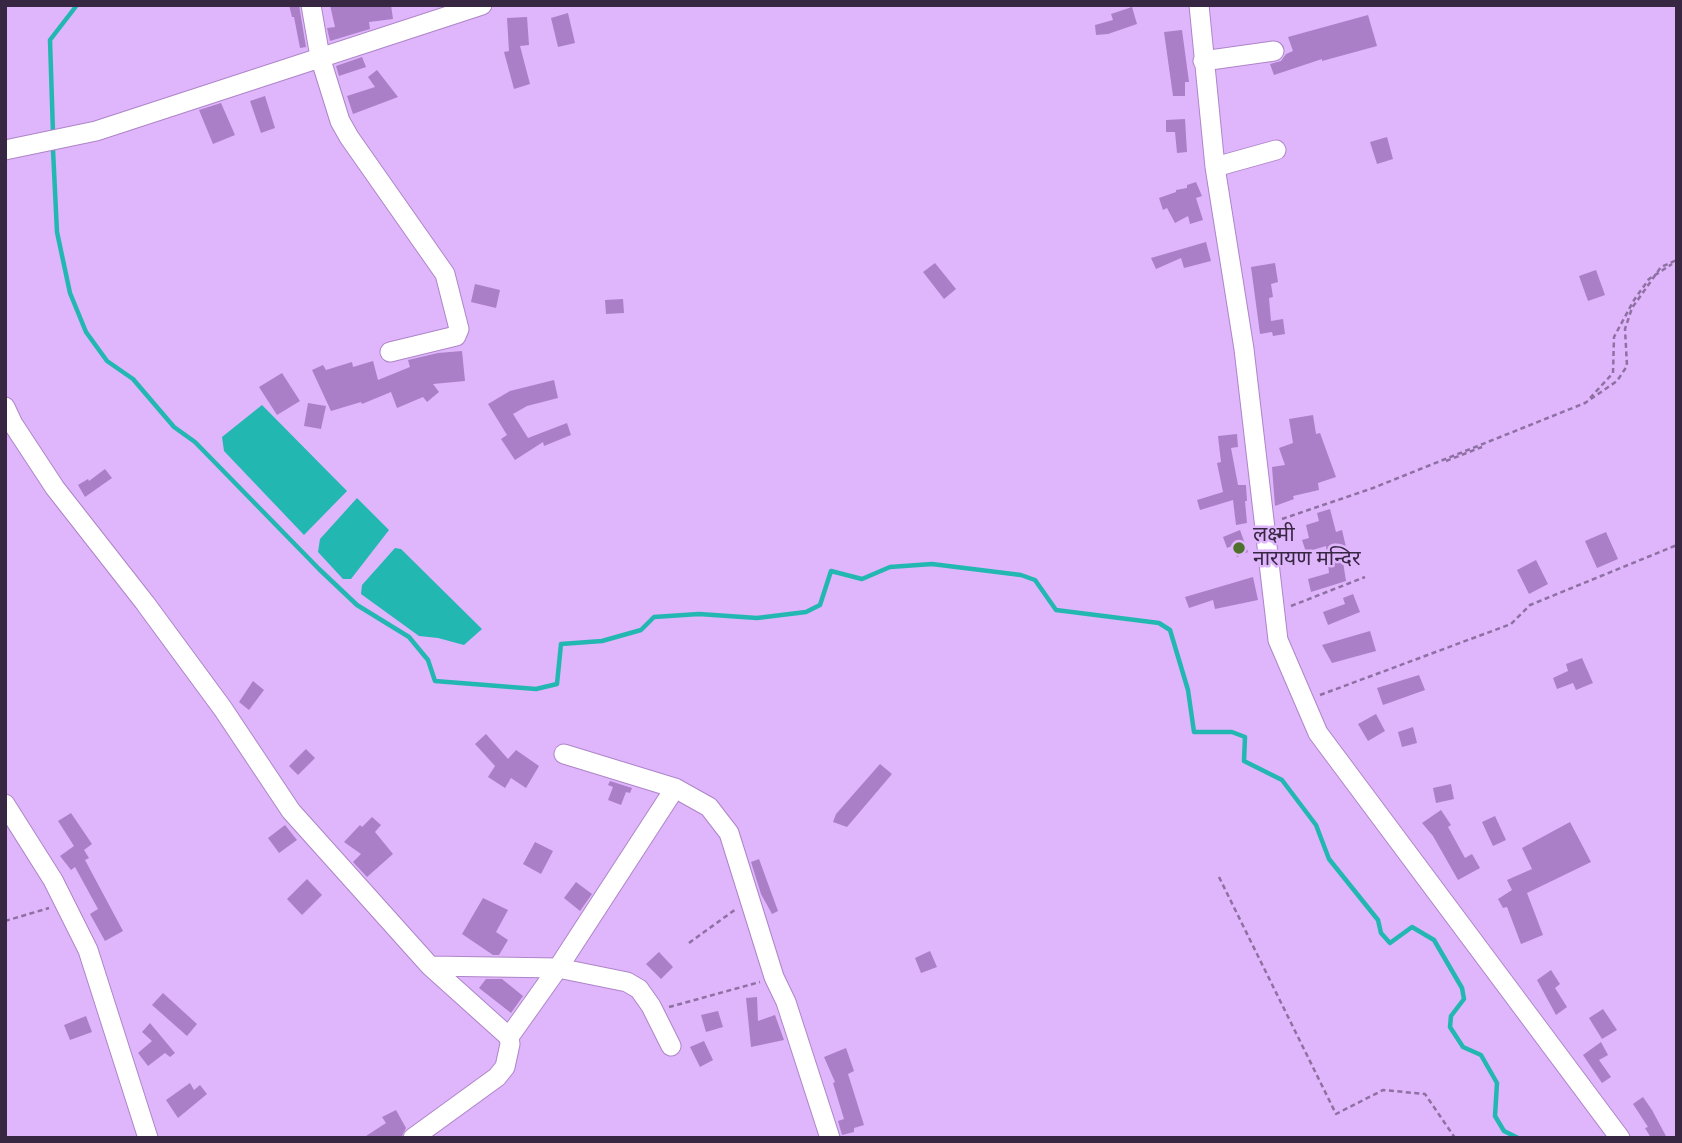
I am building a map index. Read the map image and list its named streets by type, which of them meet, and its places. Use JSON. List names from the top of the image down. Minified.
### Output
{"places":["लक्ष्मी नारायण मन्दिर"]}
